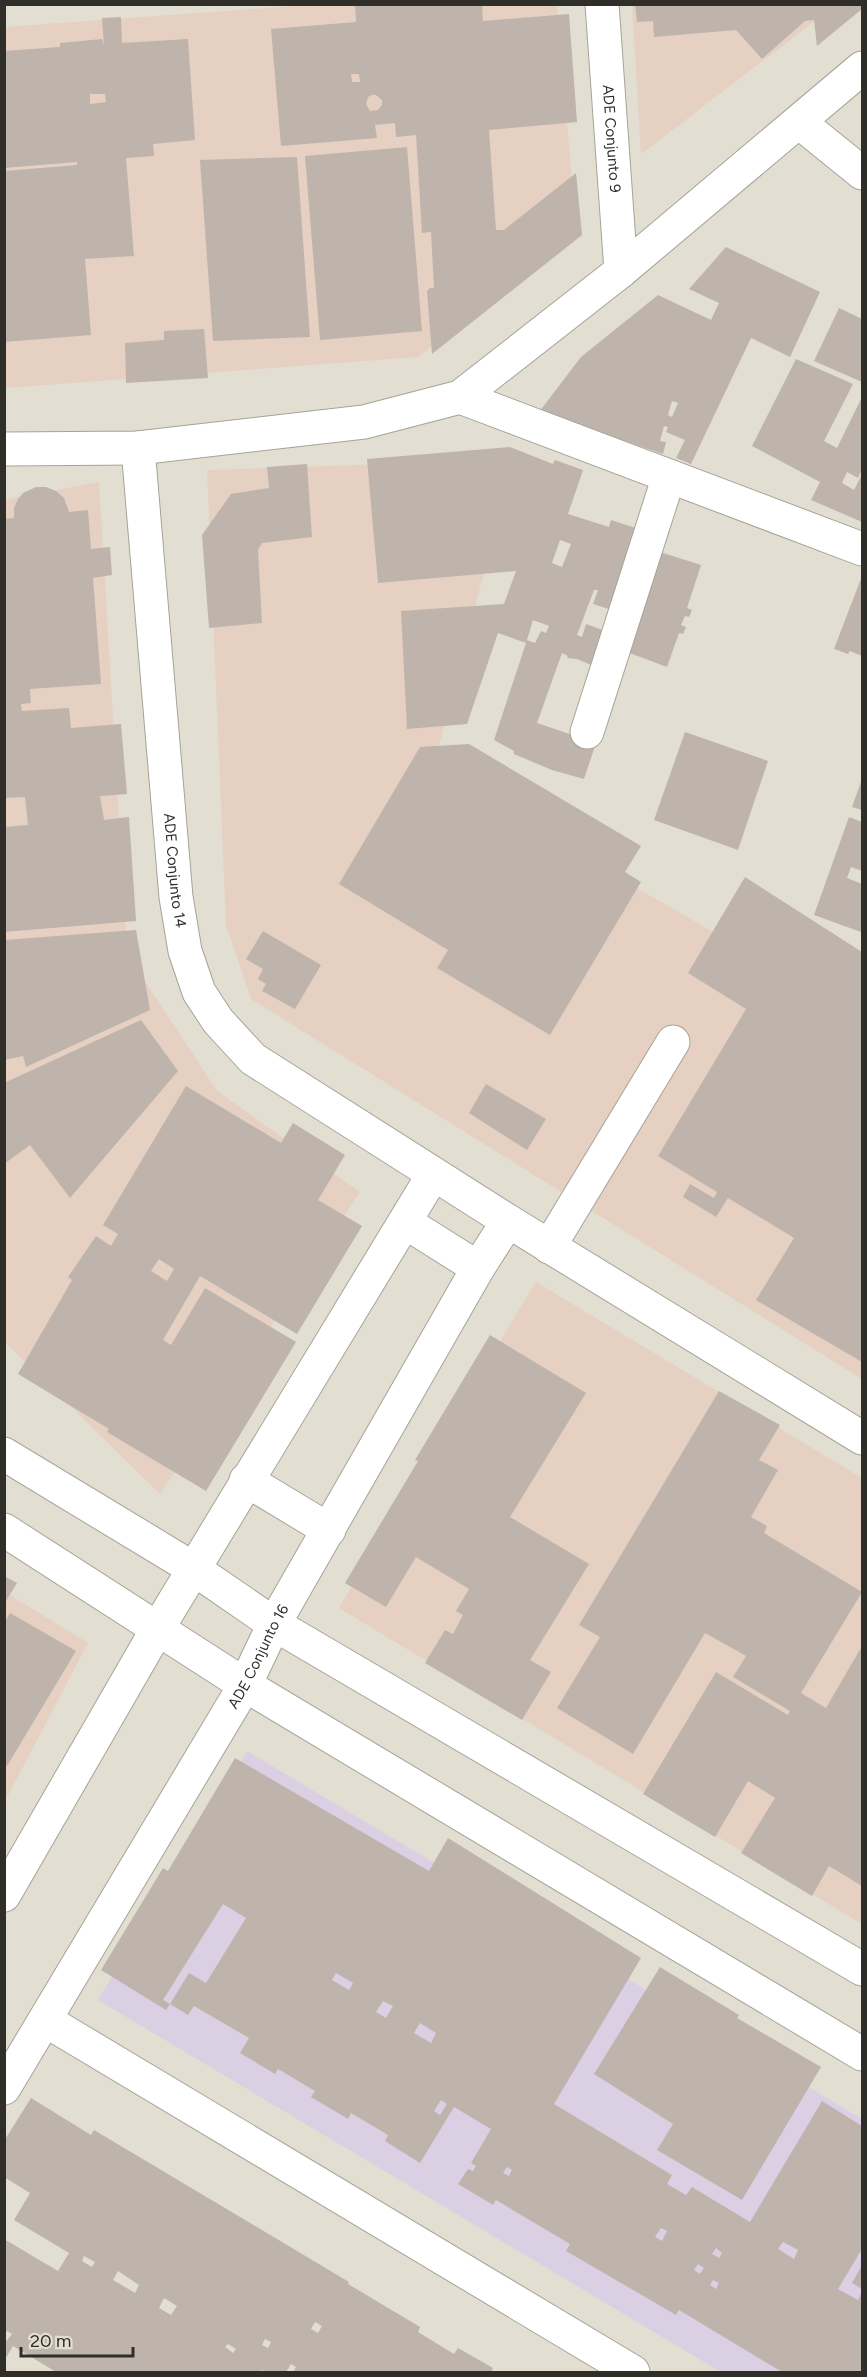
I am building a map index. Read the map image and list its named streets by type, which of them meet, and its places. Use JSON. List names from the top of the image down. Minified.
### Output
{"streets":{"street":["ADE Conjunto 9","ADE Conjunto 14","ADE Conjunto 16"]},"crossings":[["ADE Conjunto 14","ADE Conjunto 16"]],"scale_bar":"20 m"}
